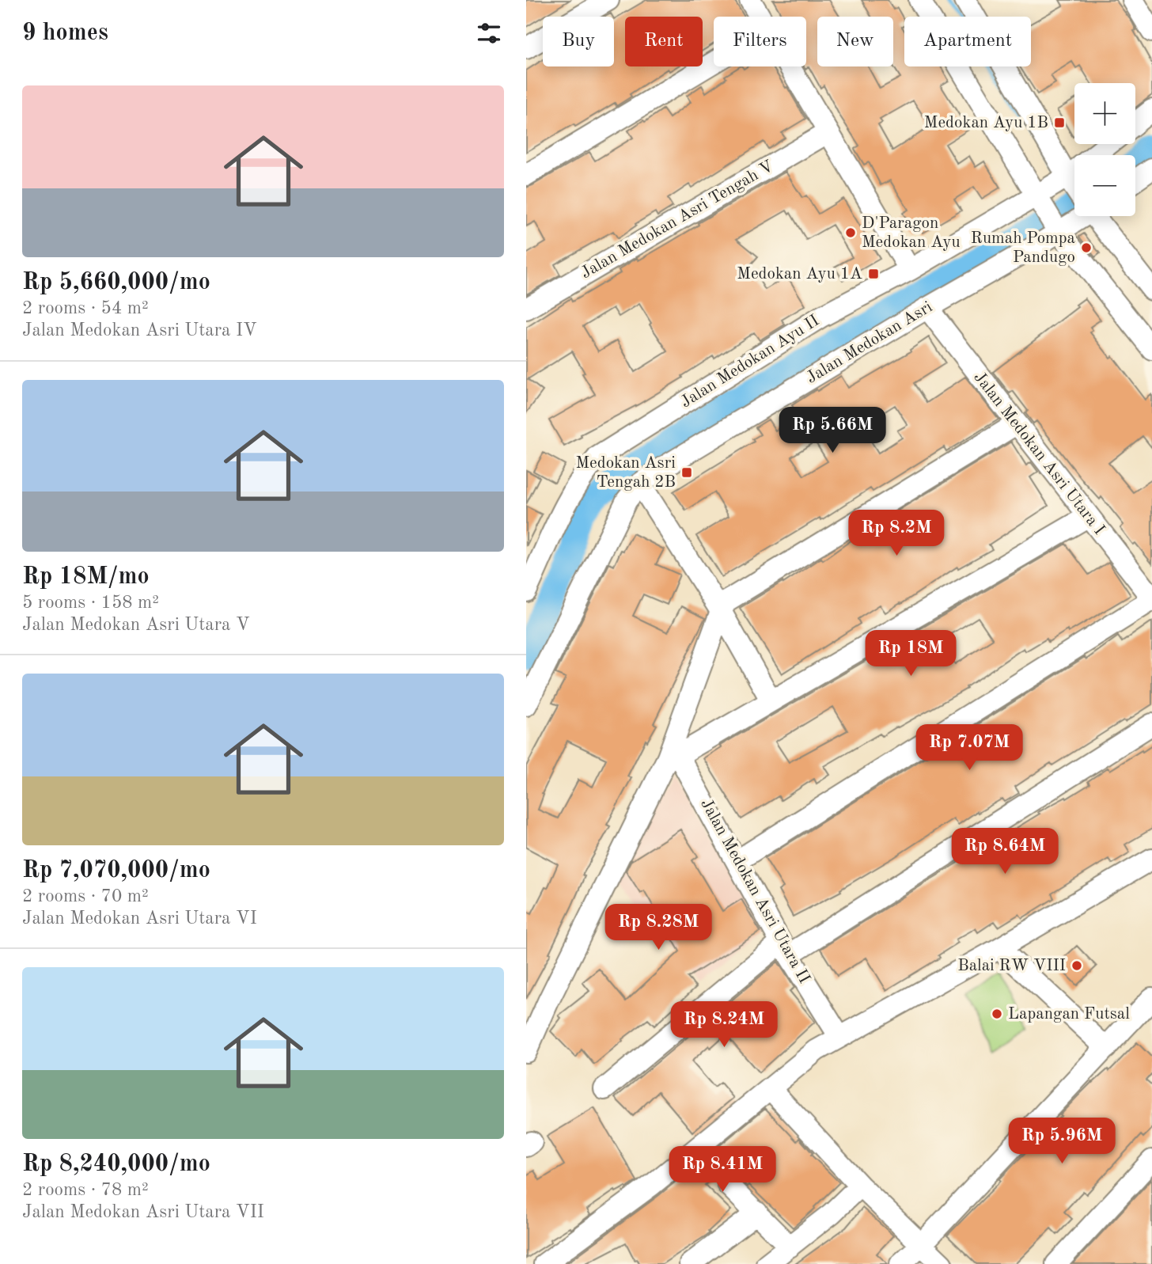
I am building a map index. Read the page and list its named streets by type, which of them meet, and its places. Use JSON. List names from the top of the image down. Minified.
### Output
{"streets":{"street":["Jalan Medokan Asri Tengah V","Jalan Medokan Asri","Jalan Medokan Ayu II","Jalan Medokan Asri Utara I","Jalan Medokan Asri Utara II"]},"crossings":[["Jalan Medokan Asri","Jalan Medokan Asri Utara I"]],"places":{"transit":["Medokan Ayu 1B","Medokan Ayu 1A","Medokan Asri Tengah 2B"],"other":["D'Paragon Medokan Ayu","Rumah Pompa Pandugo","Balai RW VIII","Lapangan Futsal"]},"page":{"heading":"9 homes","chip":["Buy","Rent","Filters","New","Apartment"],"list":[{"name":"Rp 5,660,000/mo","note":"2 rooms · 54 m² · Jalan Medokan Asri Utara IV"},{"name":"Rp 18M/mo","note":"5 rooms · 158 m² · Jalan Medokan Asri Utara V"},{"name":"Rp 7,070,000/mo","note":"2 rooms · 70 m² · Jalan Medokan Asri Utara VI"},{"name":"Rp 8,240,000/mo","note":"2 rooms · 78 m² · Jalan Medokan Asri Utara VII"}],"map_buttons":["+","−"],"price":["Rp 5.66M","Rp 8.2M","Rp 18M","Rp 7.07M","Rp 8.64M","Rp 8.28M","Rp 8.24M","Rp 5.96M","Rp 8.41M"]}}
